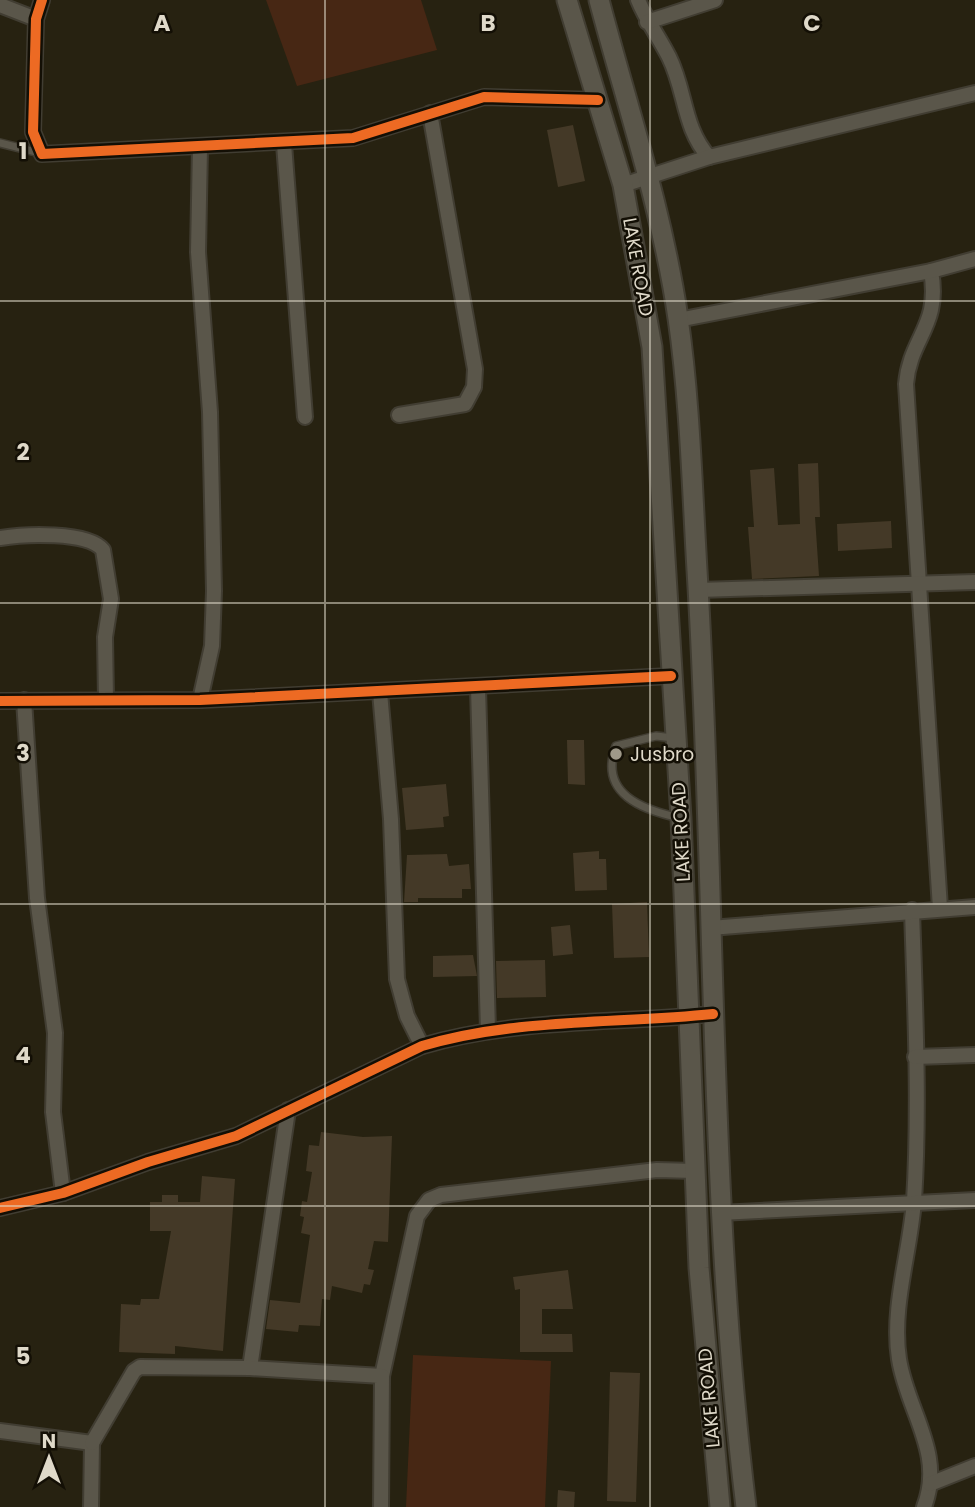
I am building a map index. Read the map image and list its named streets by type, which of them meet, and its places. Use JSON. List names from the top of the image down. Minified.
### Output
{"streets":{"main road":["LAKE ROAD"]},"places":["Jusbro"],"north":"top","grid":{"columns":["A","B","C"],"rows":["1","2","3","4","5"]}}
